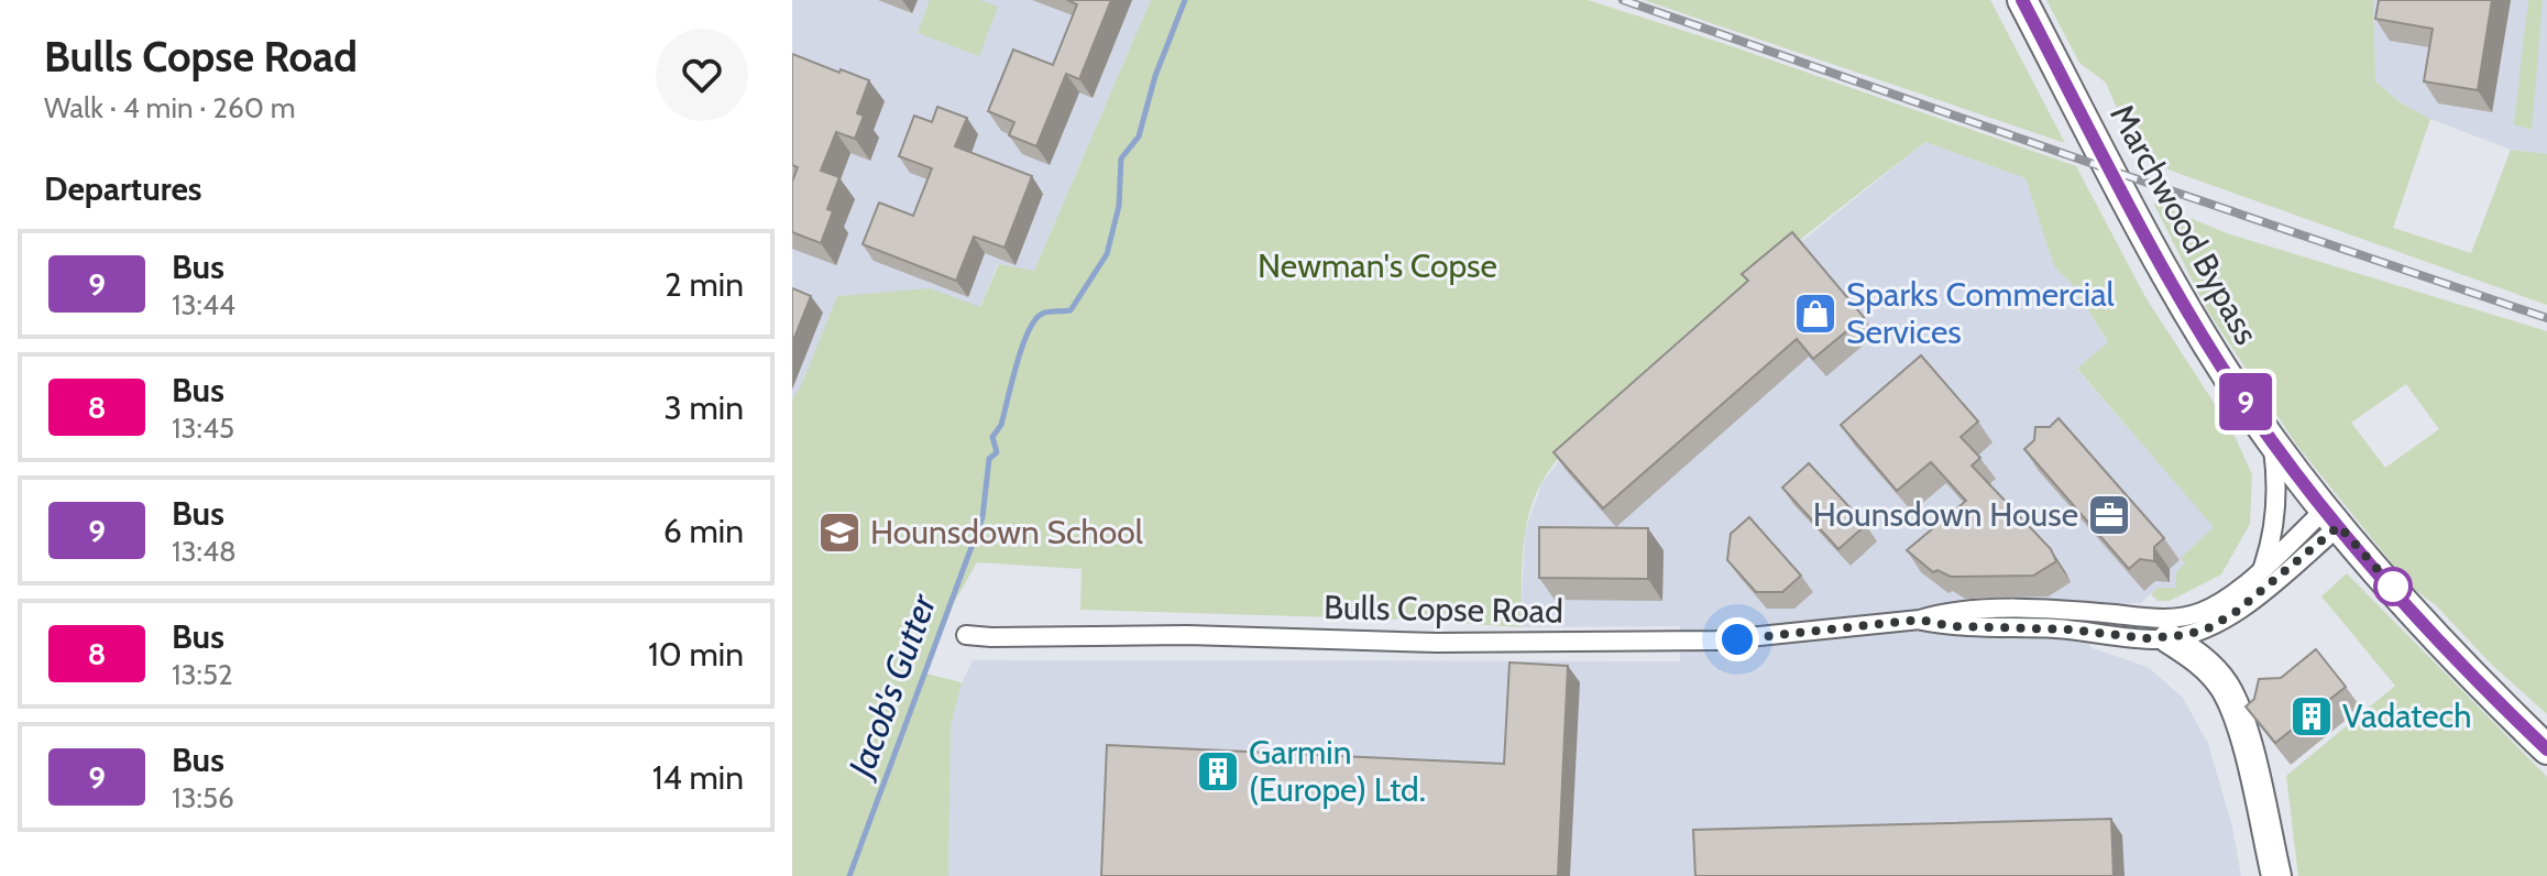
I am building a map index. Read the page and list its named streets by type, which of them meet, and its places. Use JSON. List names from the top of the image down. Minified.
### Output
{"streets":{"main road":["Marchwood Bypass"],"street":["Bulls Copse Road"]},"crossings":[["Marchwood Bypass","Bulls Copse Road"]],"water":["Jacob's Gutter"],"parks":["Newman's Copse"],"places":{"shop":["Sparks Commercial Services"],"office":["Hounsdown House"],"school or university":["Hounsdown School"],"building":["Vadatech","Garmin (Europe) Ltd."]},"lines":["bus line 9"],"page":{"heading":[["Bulls Copse Road","Walk · 4 min · 260 m"],"Departures"],"on_map":"9","list":[{"mark":"9","name":"Bus","note":"13:44","value":"2 min"},{"mark":"8","name":"Bus","note":"13:45","value":"3 min"},{"mark":"9","name":"Bus","note":"13:48","value":"6 min"},{"mark":"8","name":"Bus","note":"13:52","value":"10 min"},{"mark":"9","name":"Bus","note":"13:56","value":"14 min"}]}}
